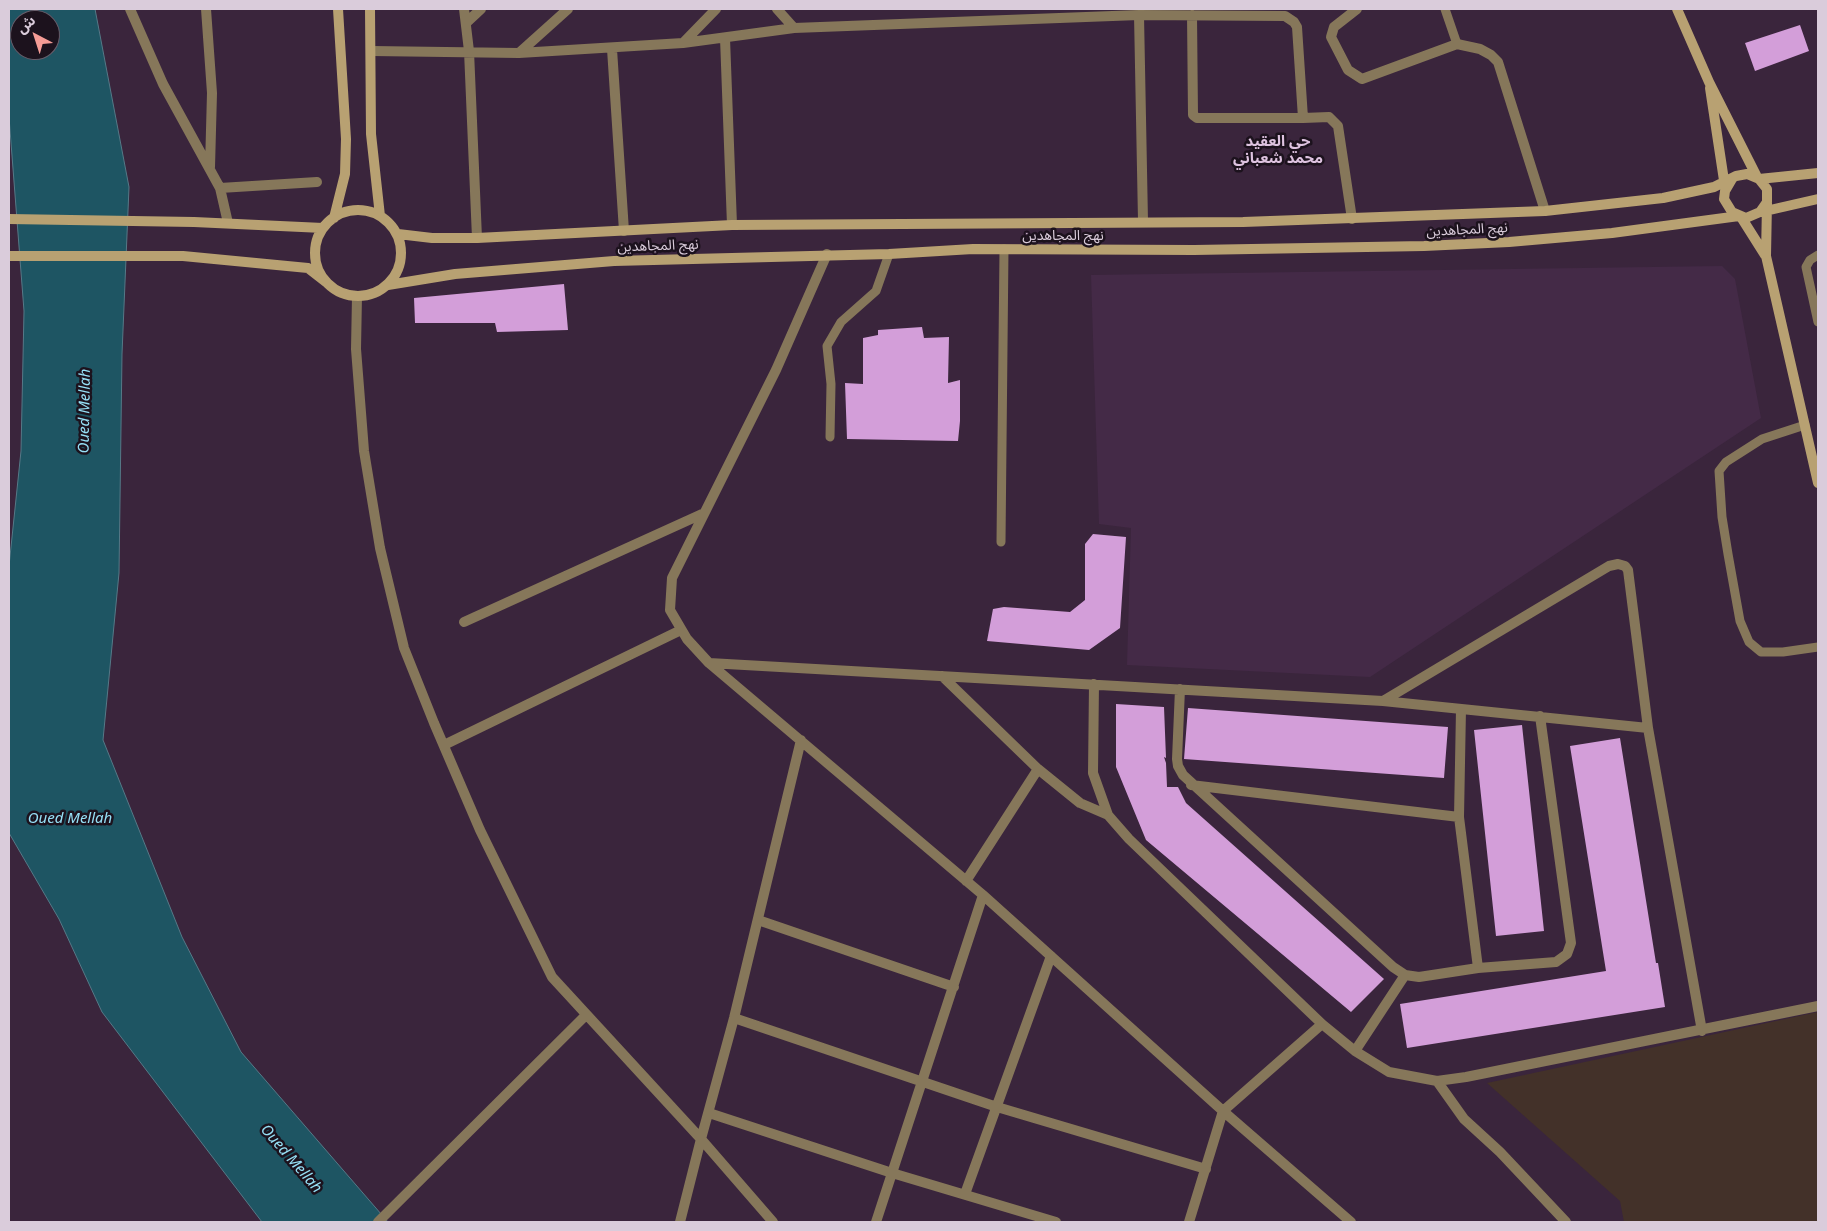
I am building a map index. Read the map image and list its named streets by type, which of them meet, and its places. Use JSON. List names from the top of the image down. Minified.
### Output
{"streets":{"main road":["نهج المجاهدين"]},"districts":["حي العقيد محمد شعباني"],"water":["Oued Mellah"],"north":"top left"}
